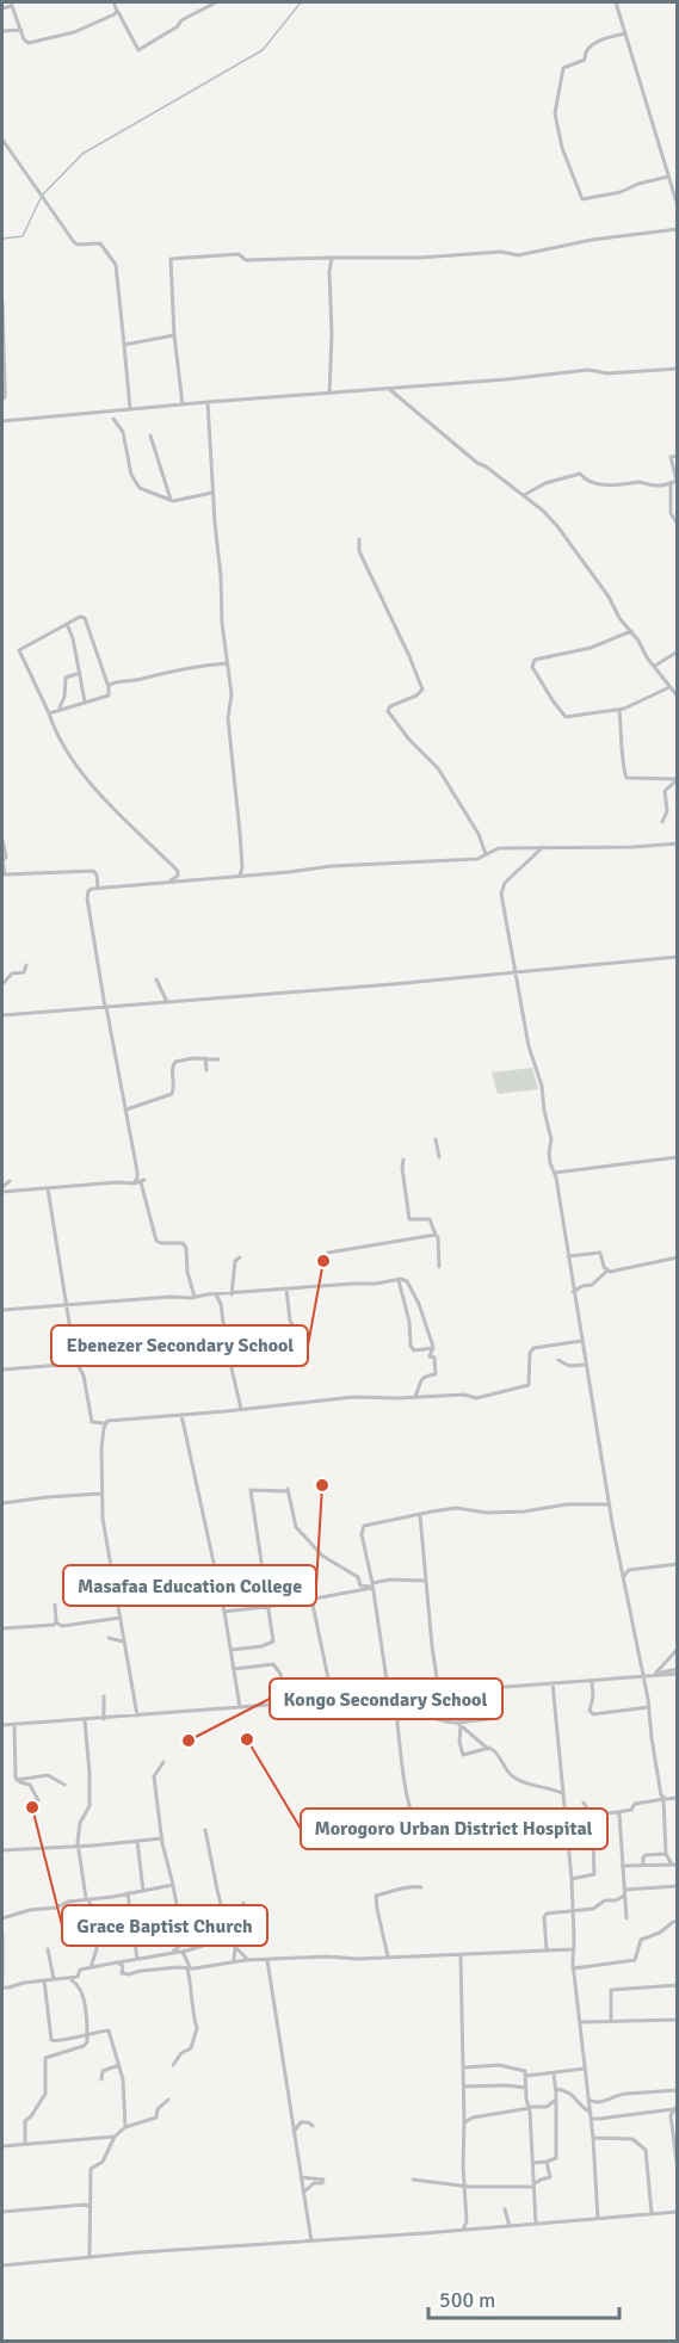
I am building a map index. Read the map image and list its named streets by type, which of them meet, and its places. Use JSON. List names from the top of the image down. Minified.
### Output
{"places":["Ebenezer Secondary School","Masafaa Education College","Morogoro Urban District Hospital","Kongo Secondary School","Grace Baptist Church"],"scale_bar":"500 m"}
